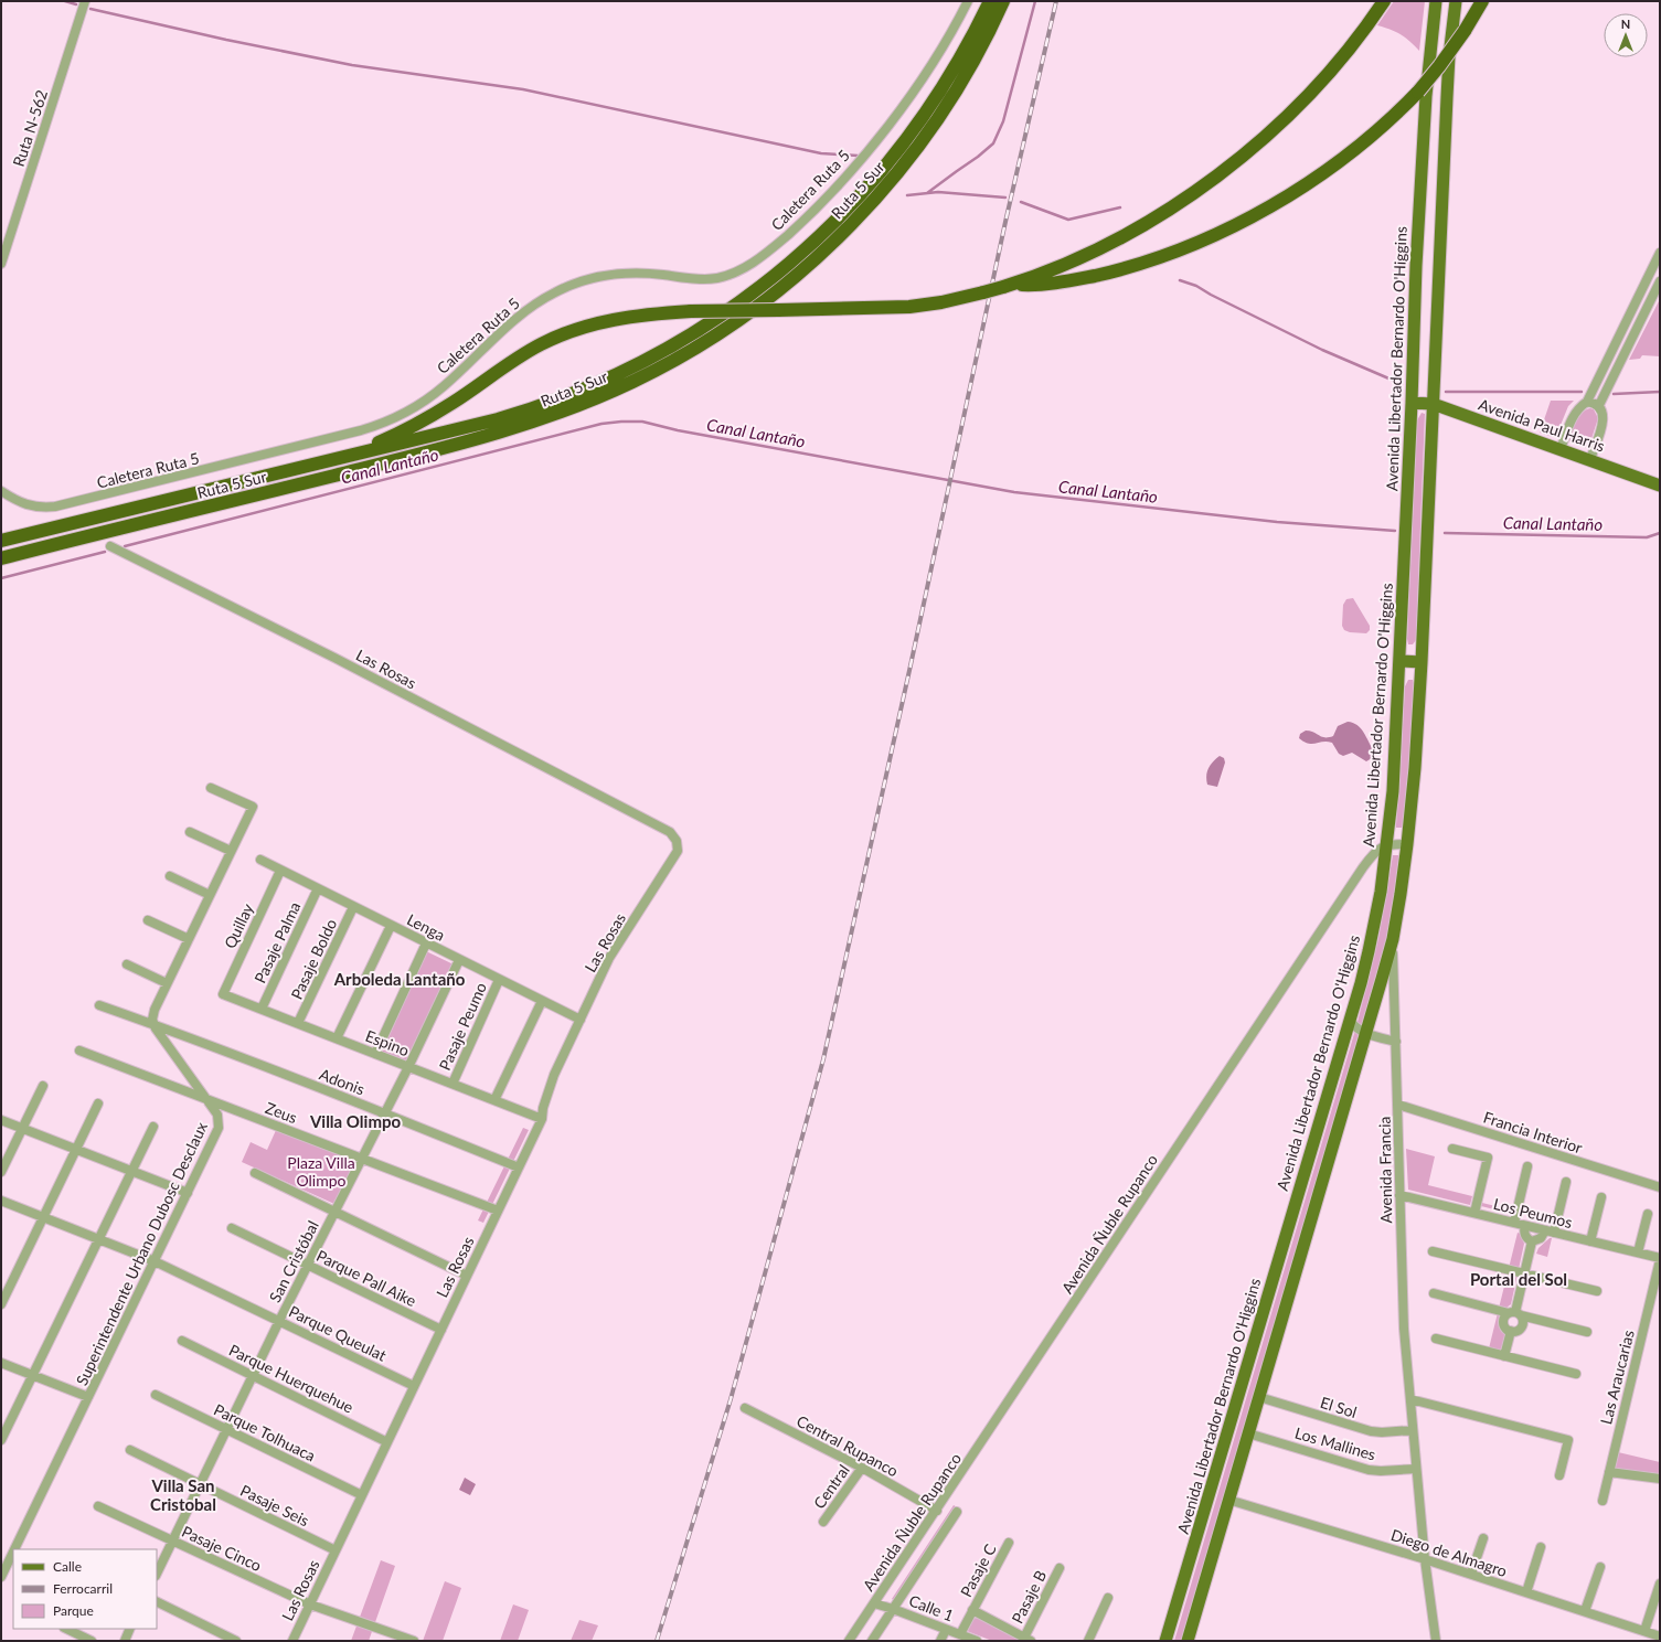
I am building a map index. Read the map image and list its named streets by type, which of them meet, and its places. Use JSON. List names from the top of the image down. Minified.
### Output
{"streets":{"highway":["Ruta 5 Sur"],"main road":["Avenida Libertador Bernardo O'Higgins","Avenida Paul Harris"],"street":["Ruta N-562","Caletera Ruta 5","Las Rosas","Quillay","Lenga","Pasaje Palma","Pasaje Boldo","Pasaje Peumo","Espino","Adonis","Zeus","Francia Interior","Avenida Francia","Los Peumos","Avenida Ñuble Rupanco","Superintendente Urbano Dubosc Desclaux","San Cristóbal","Parque Pall Aike","Parque Queulat","Las Araucarias","Parque Huerquehue","El Sol","Parque Tolhuaca","Los Mallines","Central Rupanco","Central","Pasaje Seis","Pasaje Cinco","Diego de Almagro","Pasaje C","Pasaje B","Calle 1"]},"crossings":[["Avenida Libertador Bernardo O'Higgins","Avenida Paul Harris"],["Avenida Libertador Bernardo O'Higgins","Avenida Ñuble Rupanco"],["Las Rosas","Lenga"],["Las Rosas","Espino"],["Las Rosas","Adonis"],["Las Rosas","Zeus"],["Las Rosas","Parque Pall Aike"],["Las Rosas","Parque Queulat"],["Las Rosas","Parque Huerquehue"],["Las Rosas","Parque Tolhuaca"],["Las Rosas","Pasaje Seis"],["Las Rosas","Pasaje Cinco"],["Quillay","Lenga"],["Quillay","Espino"],["Lenga","Pasaje Palma"],["Lenga","Pasaje Boldo"],["Lenga","Pasaje Peumo"],["Lenga","San Cristóbal"],["Pasaje Palma","Espino"],["Pasaje Boldo","Espino"],["Pasaje Peumo","Espino"],["Espino","San Cristóbal"],["Adonis","Superintendente Urbano Dubosc Desclaux"],["Adonis","San Cristóbal"],["Zeus","Superintendente Urbano Dubosc Desclaux"],["Zeus","San Cristóbal"],["Francia Interior","Avenida Francia"],["Avenida Francia","Los Peumos"],["Avenida Francia","El Sol"],["Avenida Francia","Los Mallines"],["Avenida Francia","Diego de Almagro"],["Los Peumos","Las Araucarias"],["Avenida Ñuble Rupanco","Central Rupanco"],["Avenida Ñuble Rupanco","Calle 1"],["Superintendente Urbano Dubosc Desclaux","Parque Queulat"],["San Cristóbal","Parque Pall Aike"],["San Cristóbal","Parque Queulat"],["San Cristóbal","Parque Huerquehue"],["San Cristóbal","Parque Tolhuaca"],["San Cristóbal","Pasaje Seis"],["San Cristóbal","Pasaje Cinco"],["Central Rupanco","Central"],["Pasaje C","Calle 1"],["Pasaje B","Calle 1"]],"districts":["Arboleda Lantaño","Villa Olimpo","Portal del Sol","Villa San Cristobal"],"water":["Canal Lantaño"],"parks":["Plaza Villa Olimpo"],"legend":["Calle","Ferrocarril","Parque"],"north":"top"}
